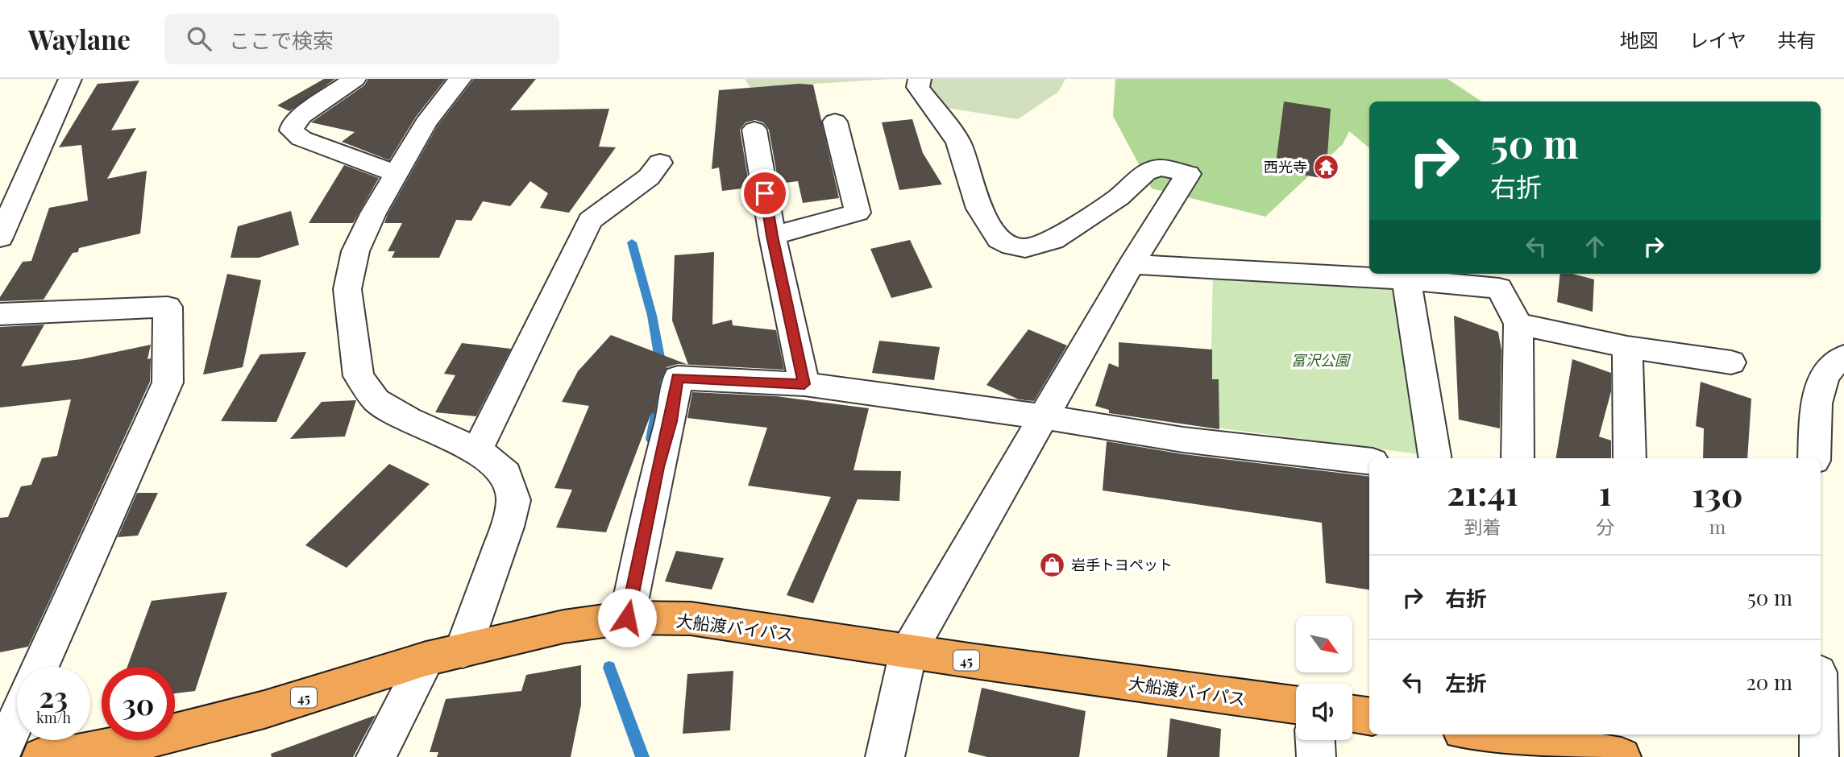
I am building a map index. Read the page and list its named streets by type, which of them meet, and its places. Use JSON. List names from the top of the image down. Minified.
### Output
{"streets":{"highway":["大船渡バイパス","45"]},"parks":["富沢公園"],"places":{"temple":["西光寺"],"shop":["岩手トヨペット"]},"north":"bottom right","page":{"header":"Waylane","search":"ここで検索","nav":["地図","レイヤ","共有"],"turn":["50 m","右折"],"eta":["21:41","到着","1","分","130","m"],"list":[{"name":"右折","value":"50 m"},{"name":"左折","value":"20 m"}],"speed":"23 km/h","limit":"30"}}
